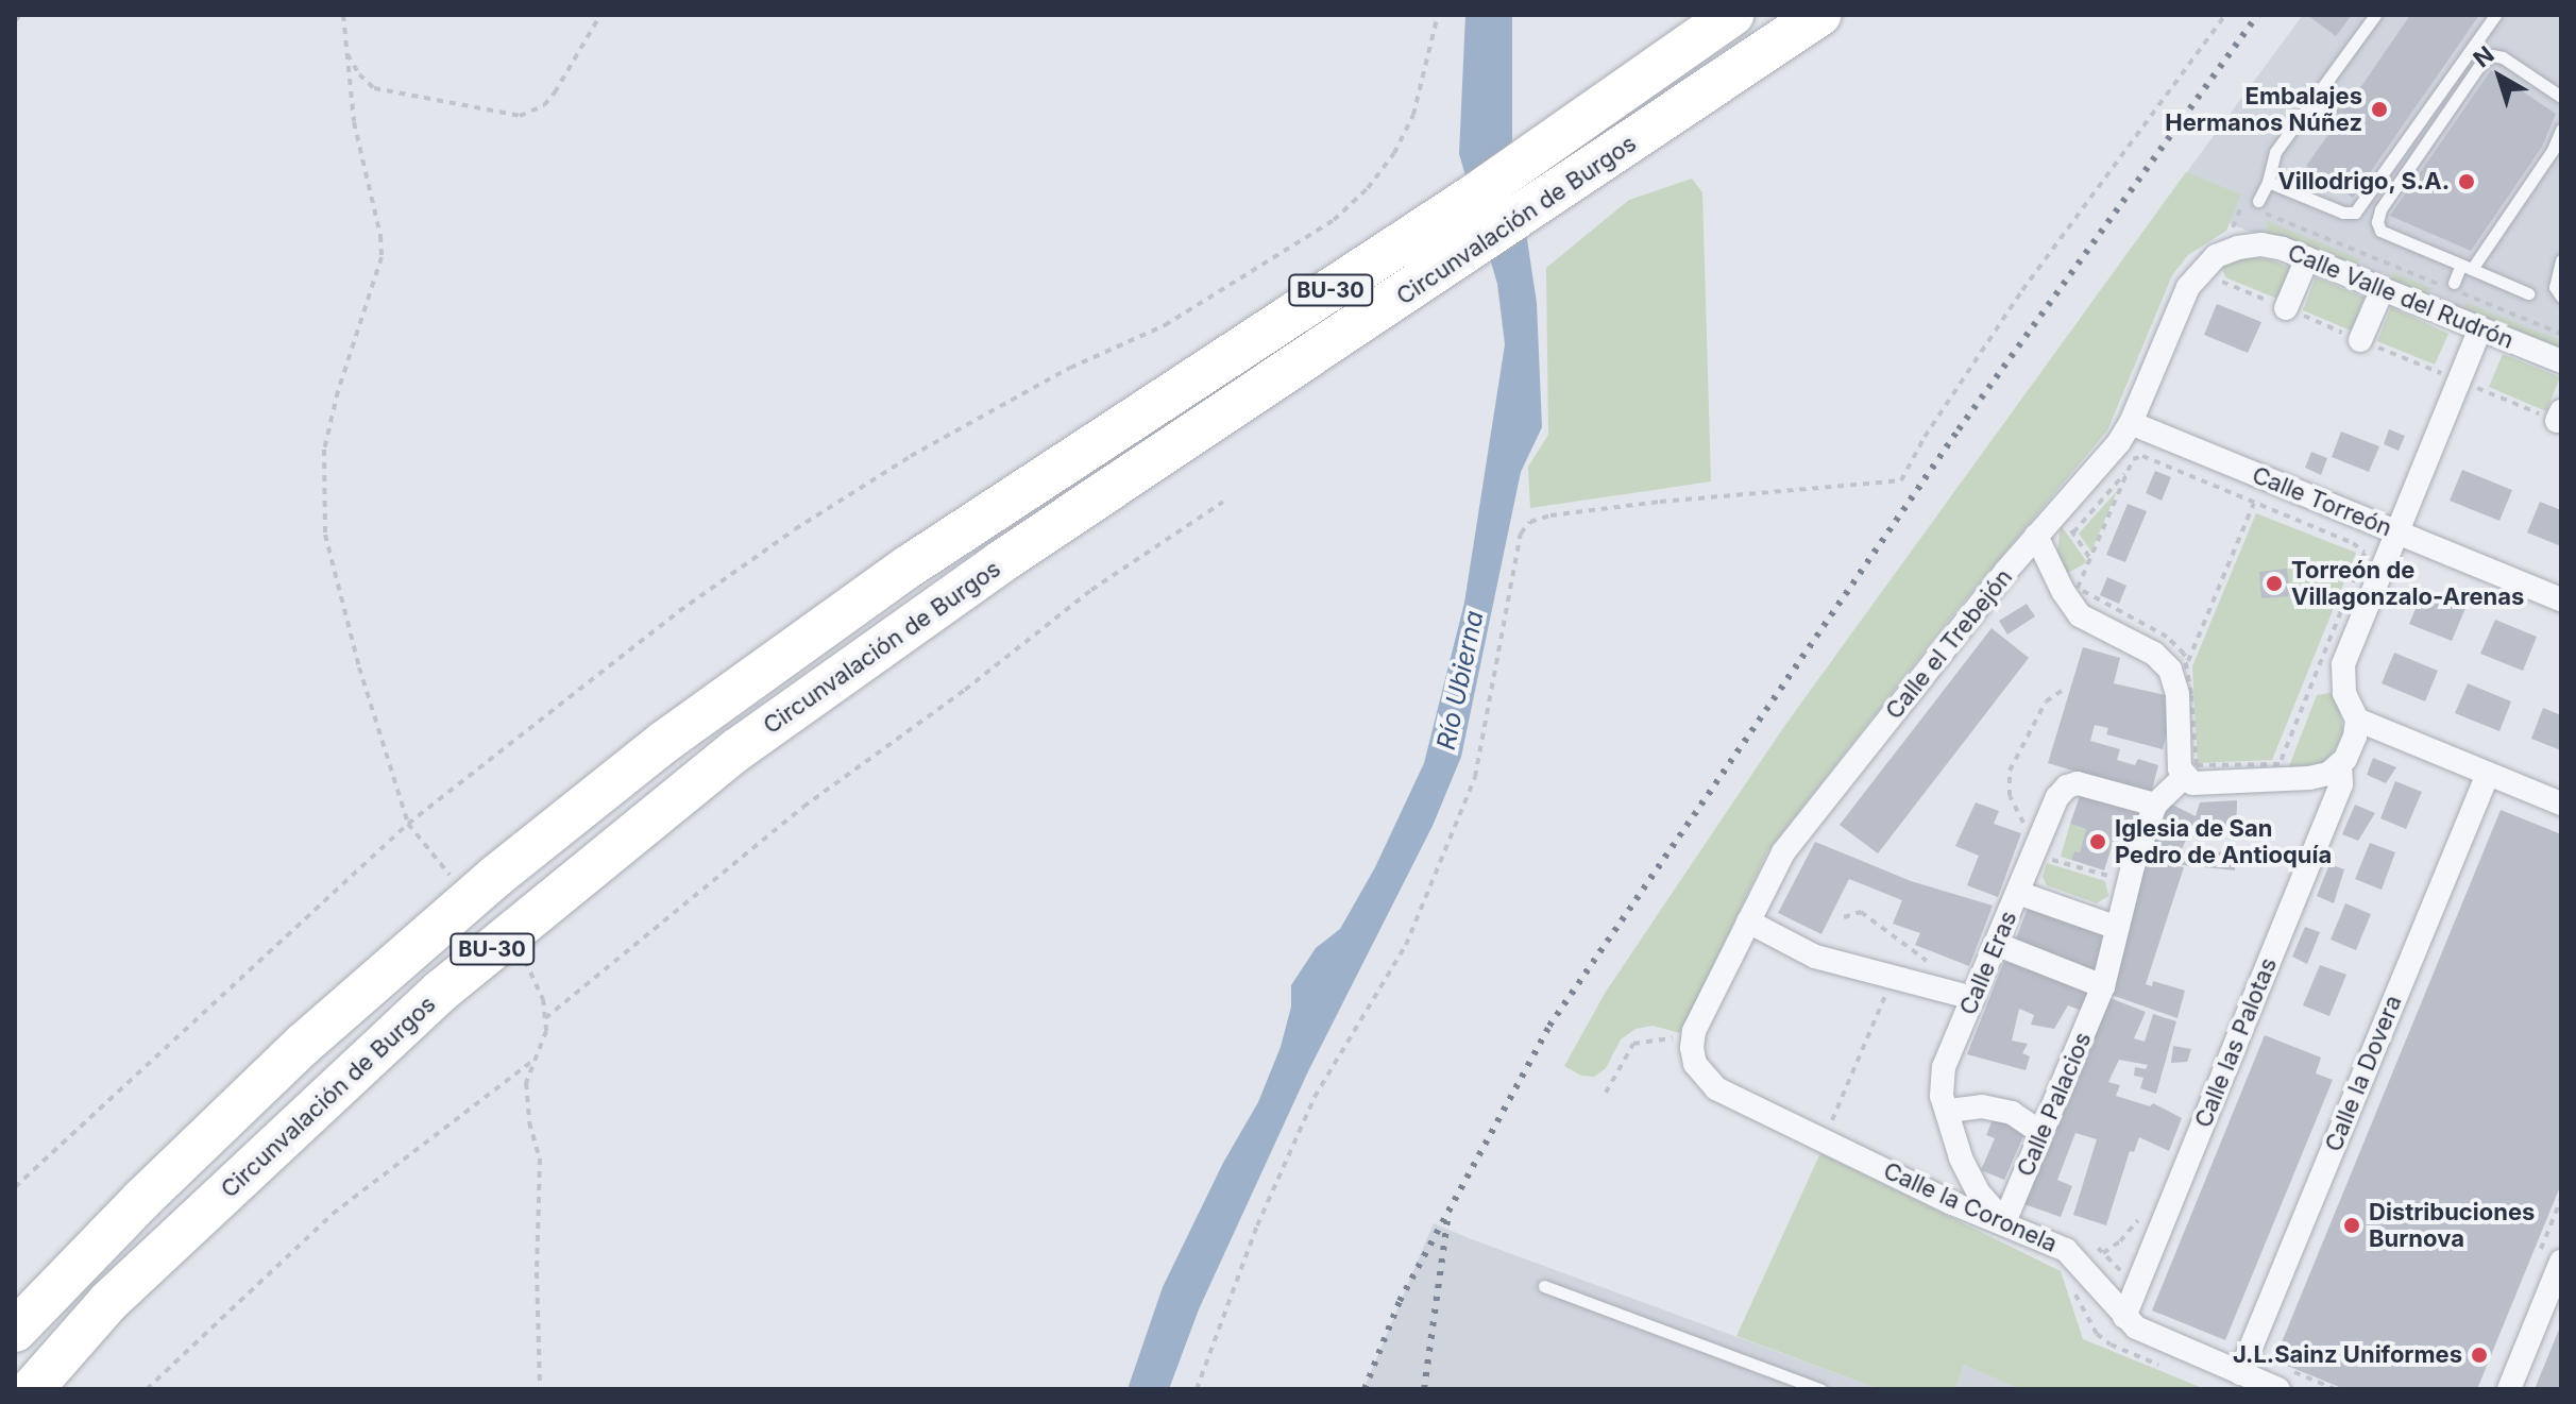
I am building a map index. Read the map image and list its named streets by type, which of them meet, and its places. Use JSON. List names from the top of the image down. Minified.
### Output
{"streets":{"highway":["Circunvalación de Burgos","BU-30"],"street":["Calle Valle del Rudrón","Calle Torreón","Calle el Trebejón","Calle Eras","Calle las Palotas","Calle la Dovera","Calle Palacios","Calle la Coronela"]},"crossings":[["Calle Valle del Rudrón","Calle el Trebejón"],["Calle Torreón","Calle el Trebejón"],["Calle el Trebejón","Calle la Coronela"],["Calle Eras","Calle Palacios"],["Calle Eras","Calle la Coronela"],["Calle las Palotas","Calle la Coronela"],["Calle la Dovera","Calle la Coronela"],["Calle Palacios","Calle la Coronela"]],"water":["Río Ubierna"],"places":["Embalajes Hermanos Núñez","Villodrigo, S.A.","Torreón de Villagonzalo-Arenas","Iglesia de San Pedro de Antioquía","Distribuciones Burnova","J.L.Sainz Uniformes"],"north":"top left"}
